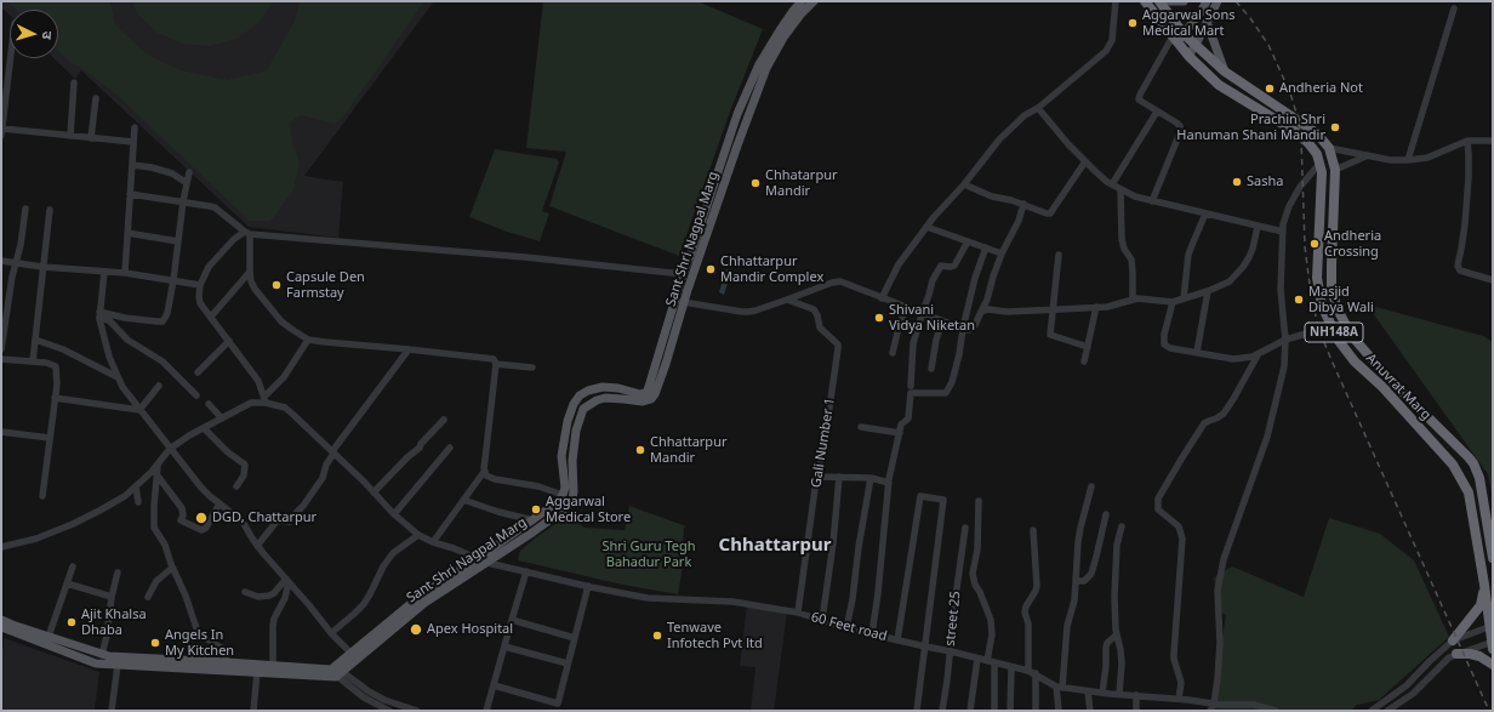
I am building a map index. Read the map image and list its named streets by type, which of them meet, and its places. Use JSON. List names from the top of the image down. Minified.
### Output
{"streets":{"highway":["NH148A","Anuvrat Marg"],"main road":["Sant Shri Nagpal Marg"],"street":["Gali Number 1","street 25","60 Feet road"]},"crossings":[["Sant Shri Nagpal Marg","60 Feet road"],["NH148A","Anuvrat Marg"],["Gali Number 1","60 Feet road"],["street 25","60 Feet road"]],"districts":["Chhattarpur"],"parks":["Shri Guru Tegh Bahadur Park"],"places":["Aggarwal Sons Medical Mart","Andheria Not","Prachin Shri Hanuman Shani Mandir","Sasha","Chhatarpur Mandir","Andheria Crossing","Chhattarpur Mandir Complex","Capsule Den Farmstay","Masjid Dibya Wali","Shivani Vidya Niketan","Chhattarpur Mandir","Aggarwal Medical Store","DGD, Chattarpur","Ajit Khalsa Dhaba","Apex Hospital","Tenwave Infotech Pvt ltd","Angels In My Kitchen"],"north":"right"}
